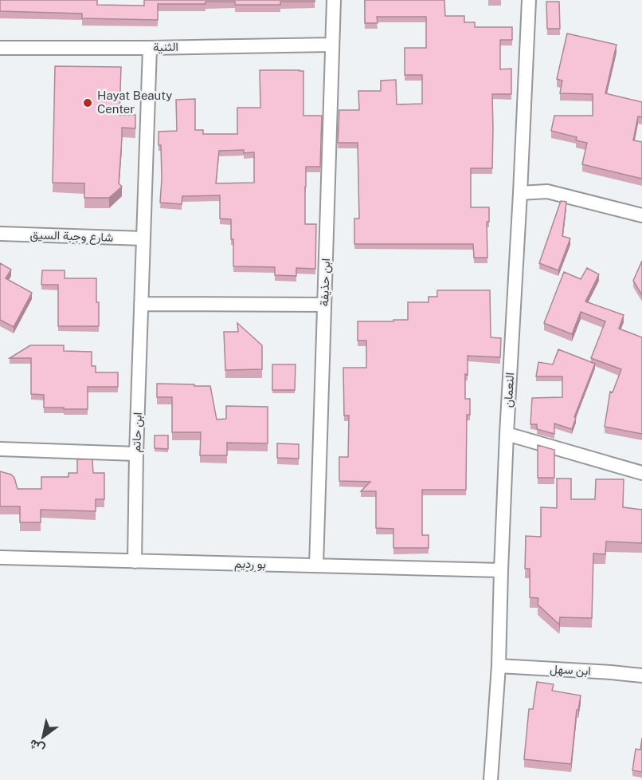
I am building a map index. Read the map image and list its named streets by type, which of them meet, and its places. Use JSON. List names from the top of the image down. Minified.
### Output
{"streets":{"street":["الثنية","شارع وجبة السيق","ابن حذيفة","النعمان","ابن حاتم","بو رديم","ابن سهل"]},"crossings":[["الثنية","ابن حذيفة"],["الثنية","ابن حاتم"],["شارع وجبة السيق","ابن حاتم"],["ابن حذيفة","بو رديم"],["النعمان","بو رديم"],["النعمان","ابن سهل"],["ابن حاتم","بو رديم"]],"places":["Hayat Beauty Center"],"north":"bottom left"}
